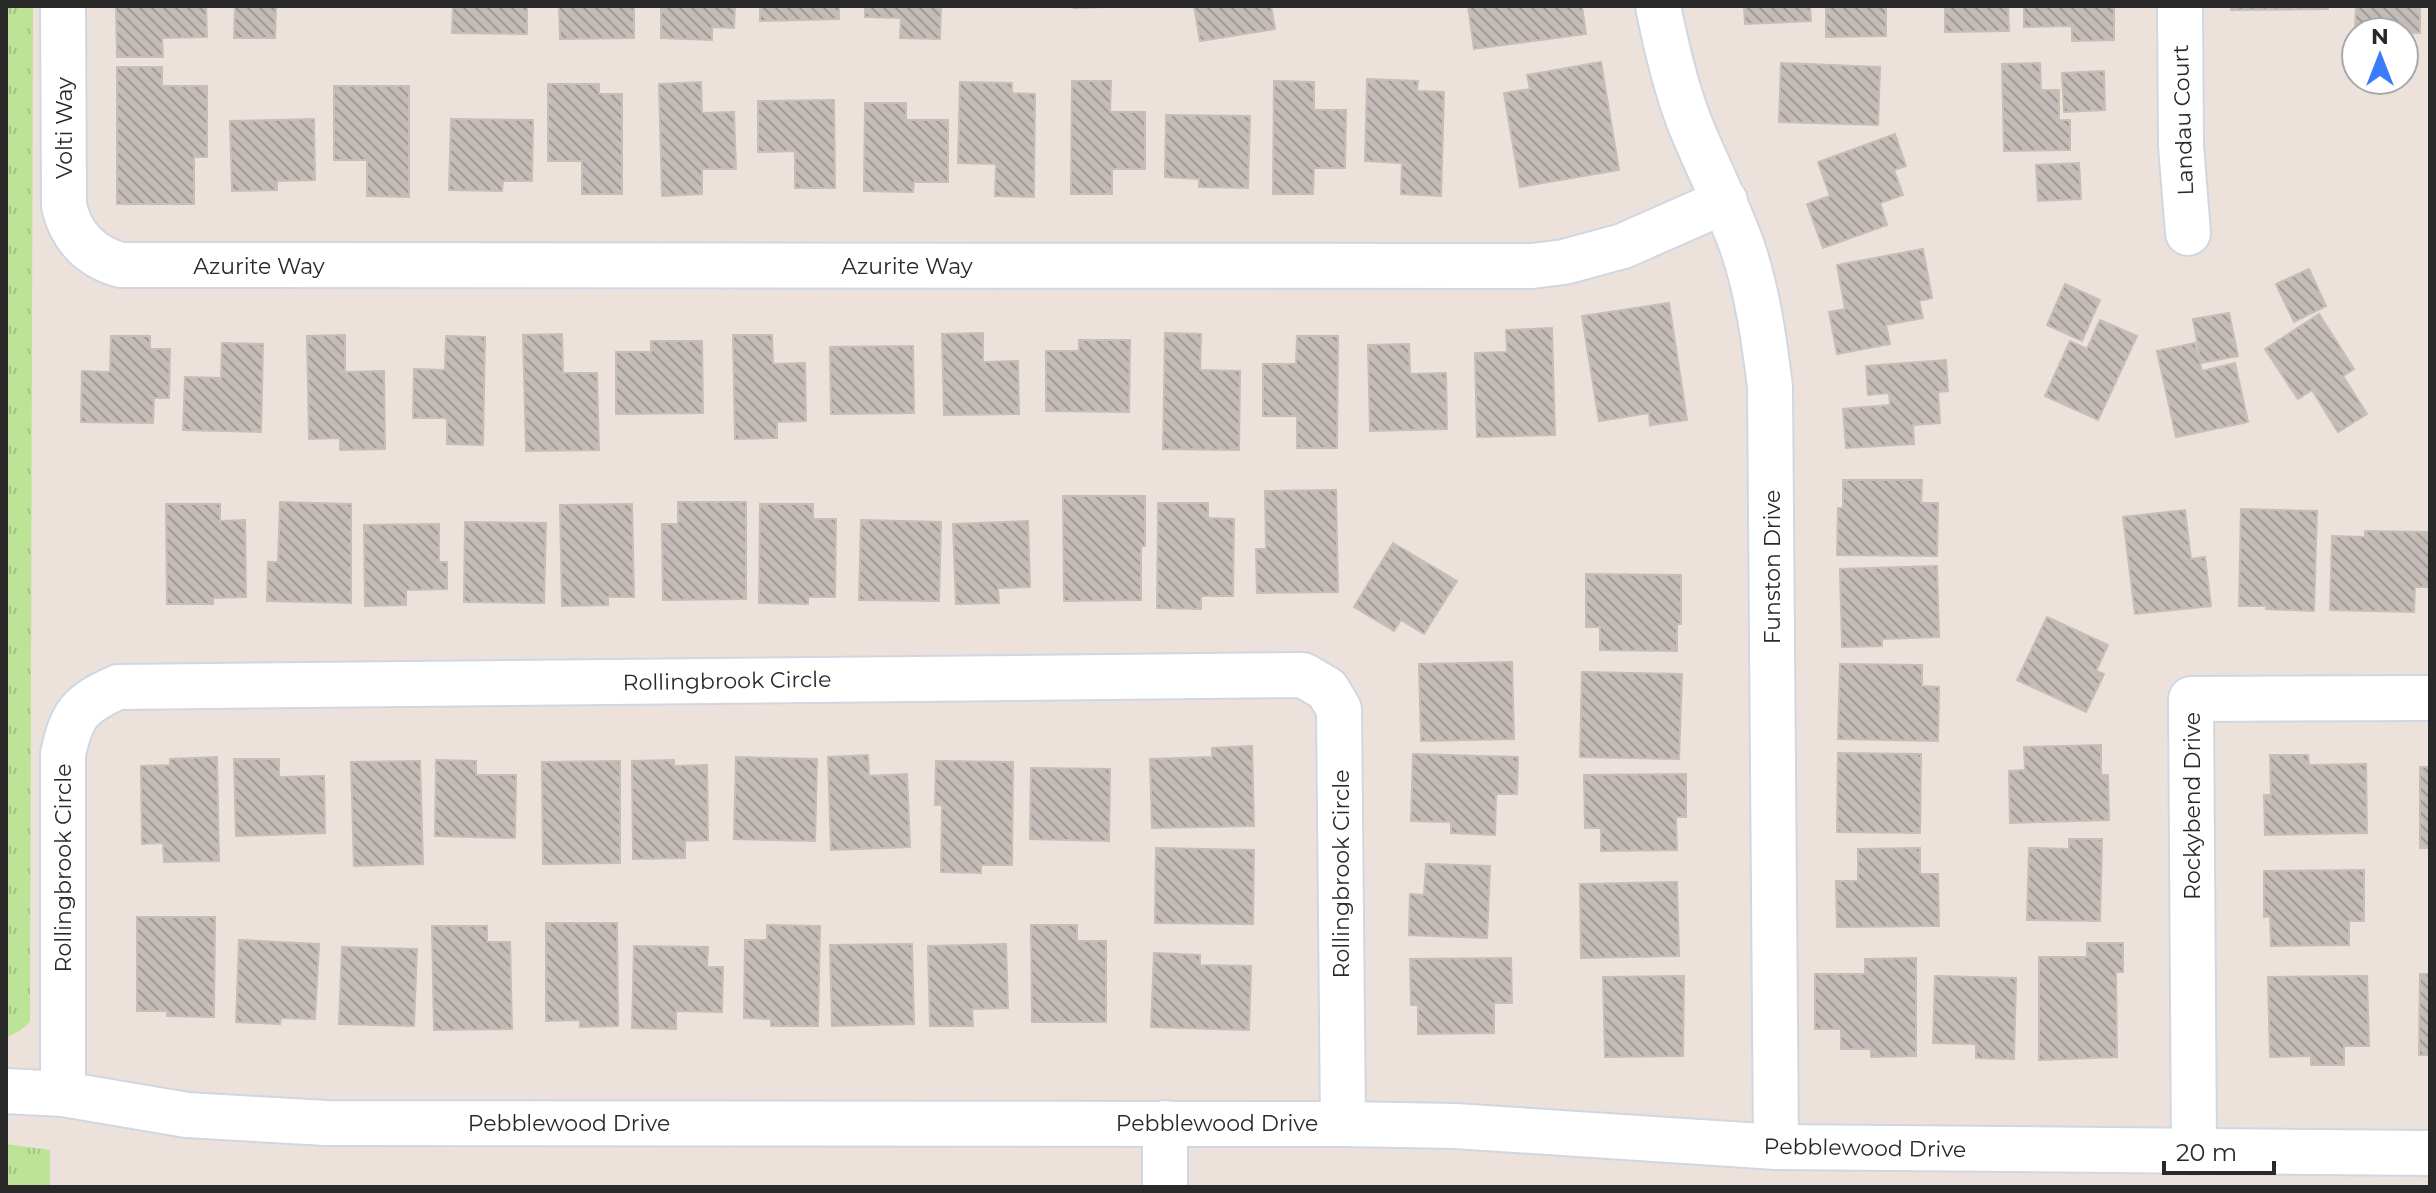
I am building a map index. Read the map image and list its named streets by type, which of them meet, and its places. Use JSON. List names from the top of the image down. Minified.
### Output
{"streets":{"street":["Landau Court","Volti Way","Azurite Way","Funston Drive","Rollingbrook Circle","Rockybend Drive","Pebblewood Drive"]},"crossings":[["Volti Way","Azurite Way"],["Azurite Way","Funston Drive"],["Funston Drive","Pebblewood Drive"],["Rollingbrook Circle","Pebblewood Drive"],["Rockybend Drive","Pebblewood Drive"]],"scale_bar":"20 m","north":"top"}
